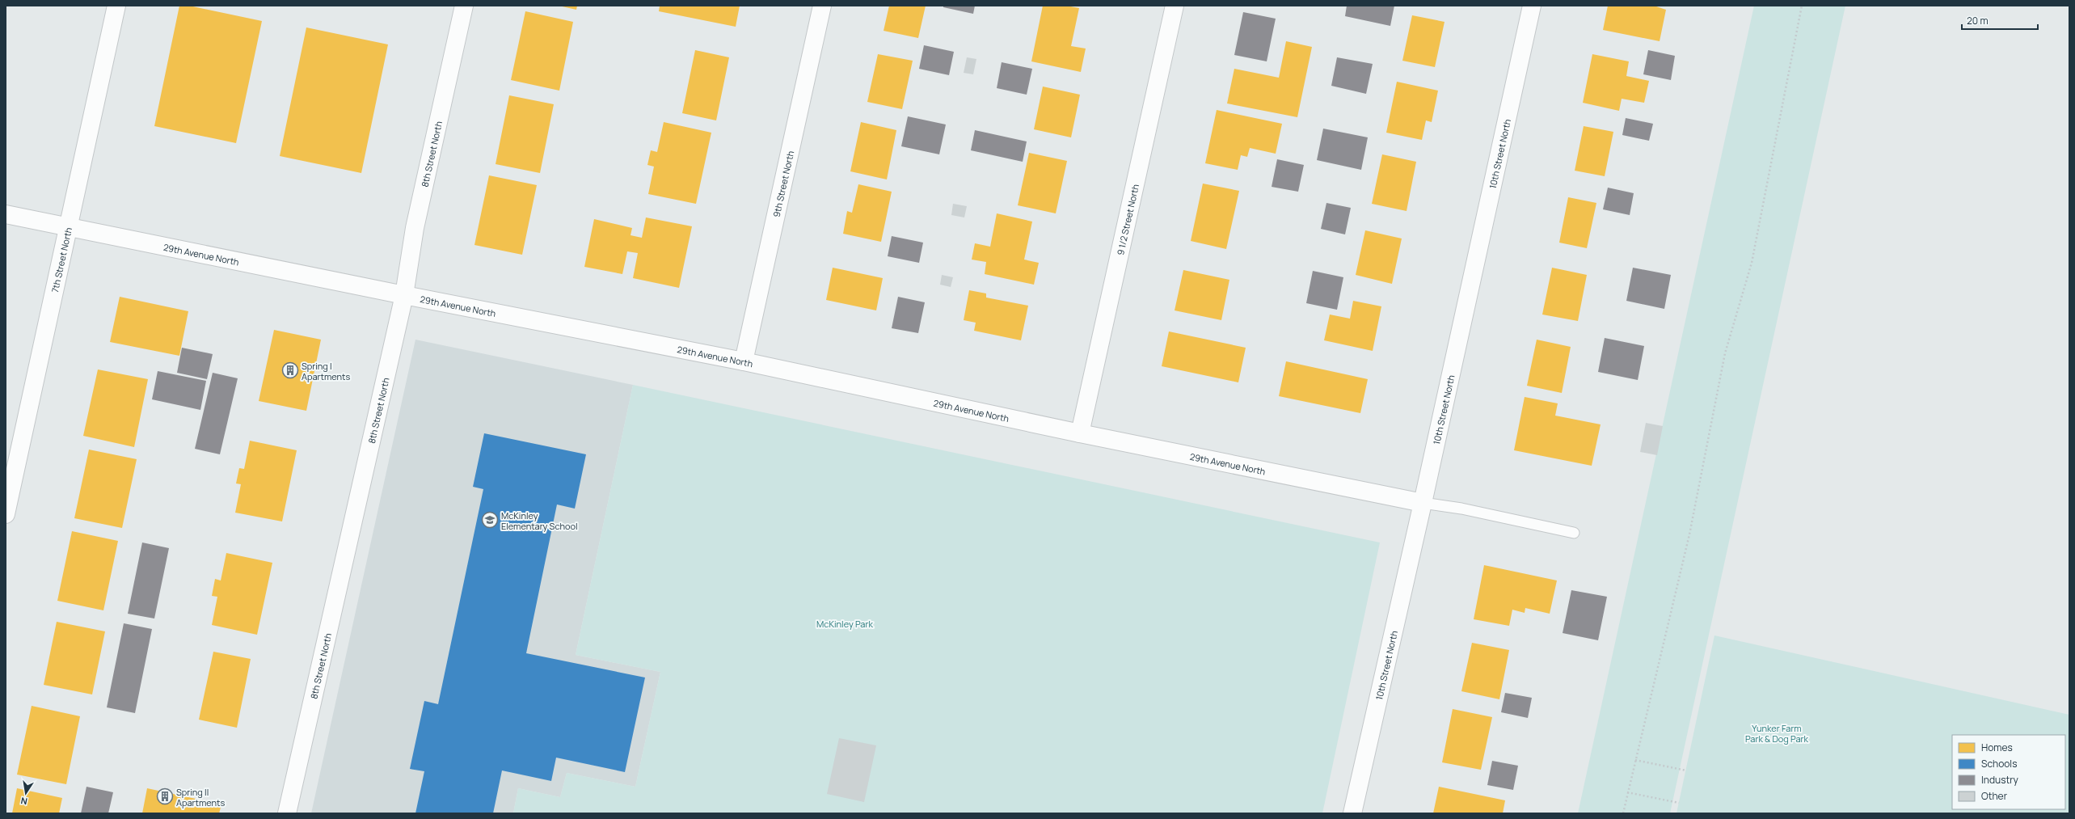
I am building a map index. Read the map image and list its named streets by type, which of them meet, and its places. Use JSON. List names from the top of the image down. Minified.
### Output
{"streets":{"street":["8th Street North","10th Street North","9th Street North","9 1/2 Street North","29th Avenue North","7th Street North"]},"crossings":[["8th Street North","29th Avenue North"],["10th Street North","29th Avenue North"],["9th Street North","29th Avenue North"],["9 1/2 Street North","29th Avenue North"],["29th Avenue North","7th Street North"]],"parks":["McKinley Park","Yunker Farm Park & Dog Park"],"places":{"building":["Spring I Apartments","Spring II Apartments"],"school or university":["McKinley Elementary School"]},"legend":["Homes","Schools","Industry","Other"],"scale_bar":"20 m","north":"bottom"}
